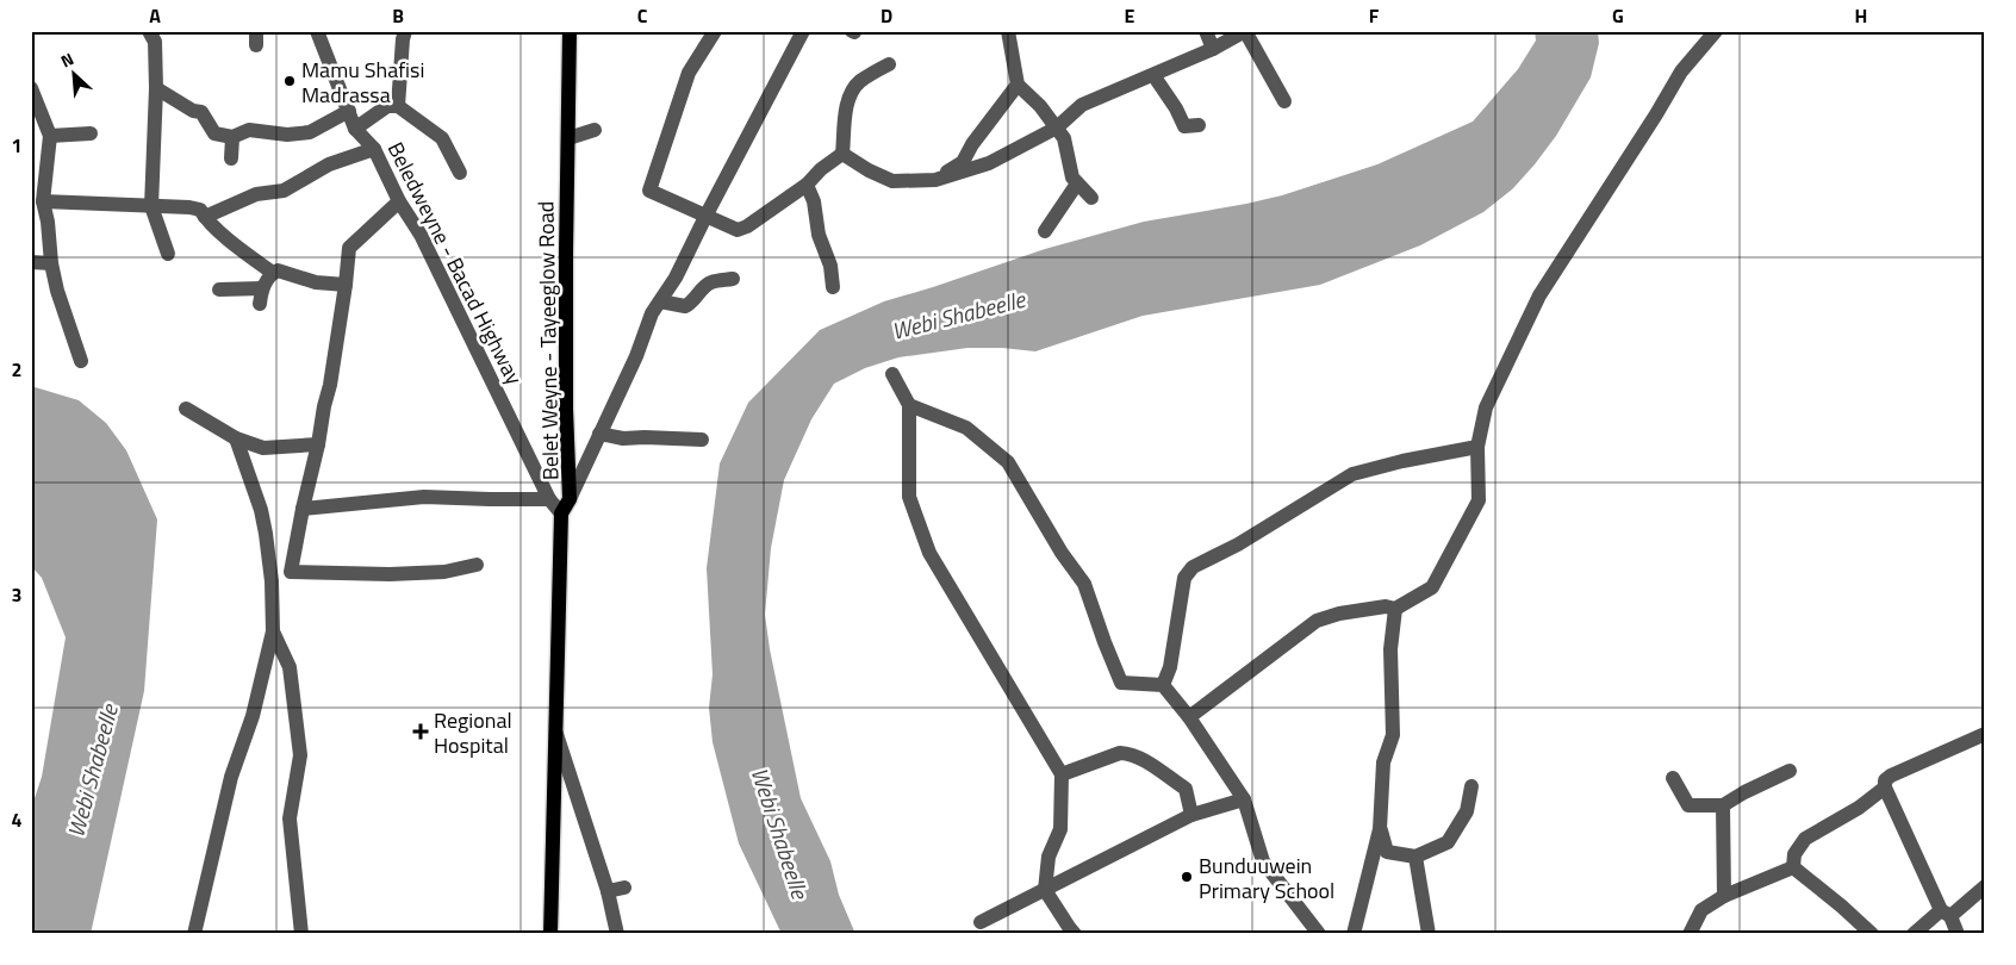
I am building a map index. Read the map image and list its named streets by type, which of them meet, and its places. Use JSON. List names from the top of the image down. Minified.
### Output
{"streets":{"main road":["Belet Weyne - Tayeeglow Road"],"street":["Beledweyne - Bacad Highway"]},"crossings":[["Beledweyne - Bacad Highway","Belet Weyne - Tayeeglow Road"]],"water":["Webi Shabeelle"],"places":{"other":["Mamu Shafisi Madrassa","Bunduuwein Primary School"],"health":["Regional Hospital"]},"north":"top left","grid":{"columns":["A","B","C","D","E","F","G","H"],"rows":["1","2","3","4"]}}
